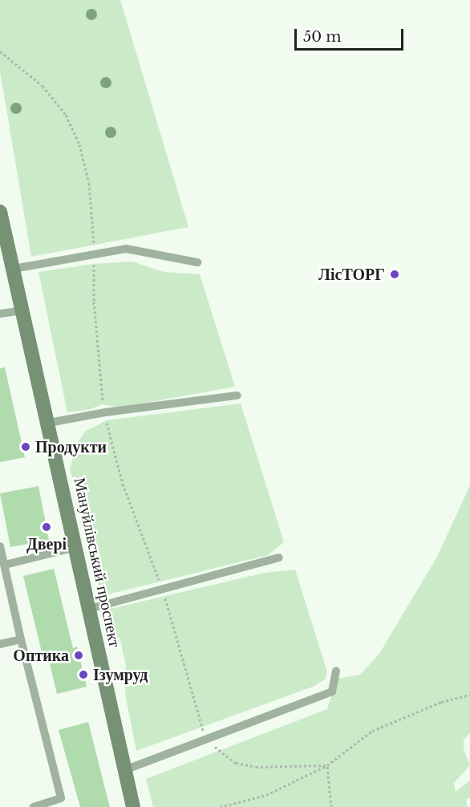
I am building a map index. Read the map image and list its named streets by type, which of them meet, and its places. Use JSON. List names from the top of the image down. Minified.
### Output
{"streets":{"main road":["Мануйлівський проспект"]},"places":["ЛісТОРГ","Продукти","Двері","Оптика","Ізумруд"],"scale_bar":"50 m"}
